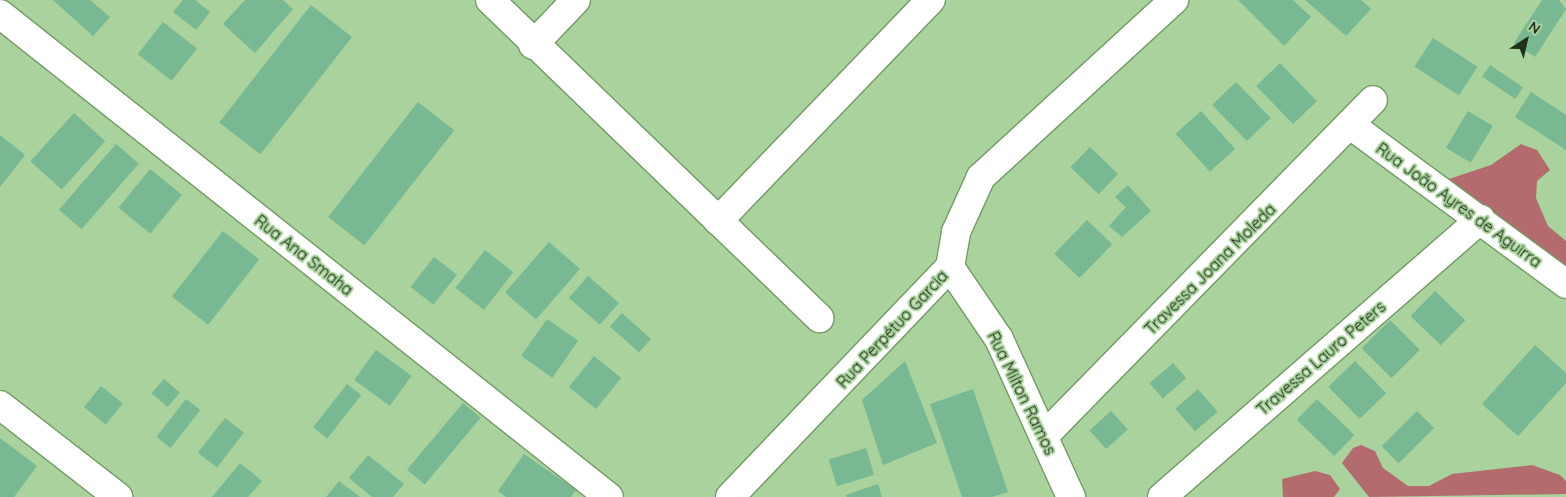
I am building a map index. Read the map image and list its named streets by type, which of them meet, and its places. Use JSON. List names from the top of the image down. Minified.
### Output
{"streets":{"street":["Rua João Ayres de Aguirra","Rua Ana Smaha","Travessa Joana Moleda","Rua Perpétuo Garcia","Travessa Lauro Peters","Rua Milton Ramos"]},"crossings":[["Rua João Ayres de Aguirra","Travessa Joana Moleda"],["Rua João Ayres de Aguirra","Travessa Lauro Peters"],["Travessa Joana Moleda","Rua Milton Ramos"],["Rua Perpétuo Garcia","Rua Milton Ramos"]],"north":"top right"}
